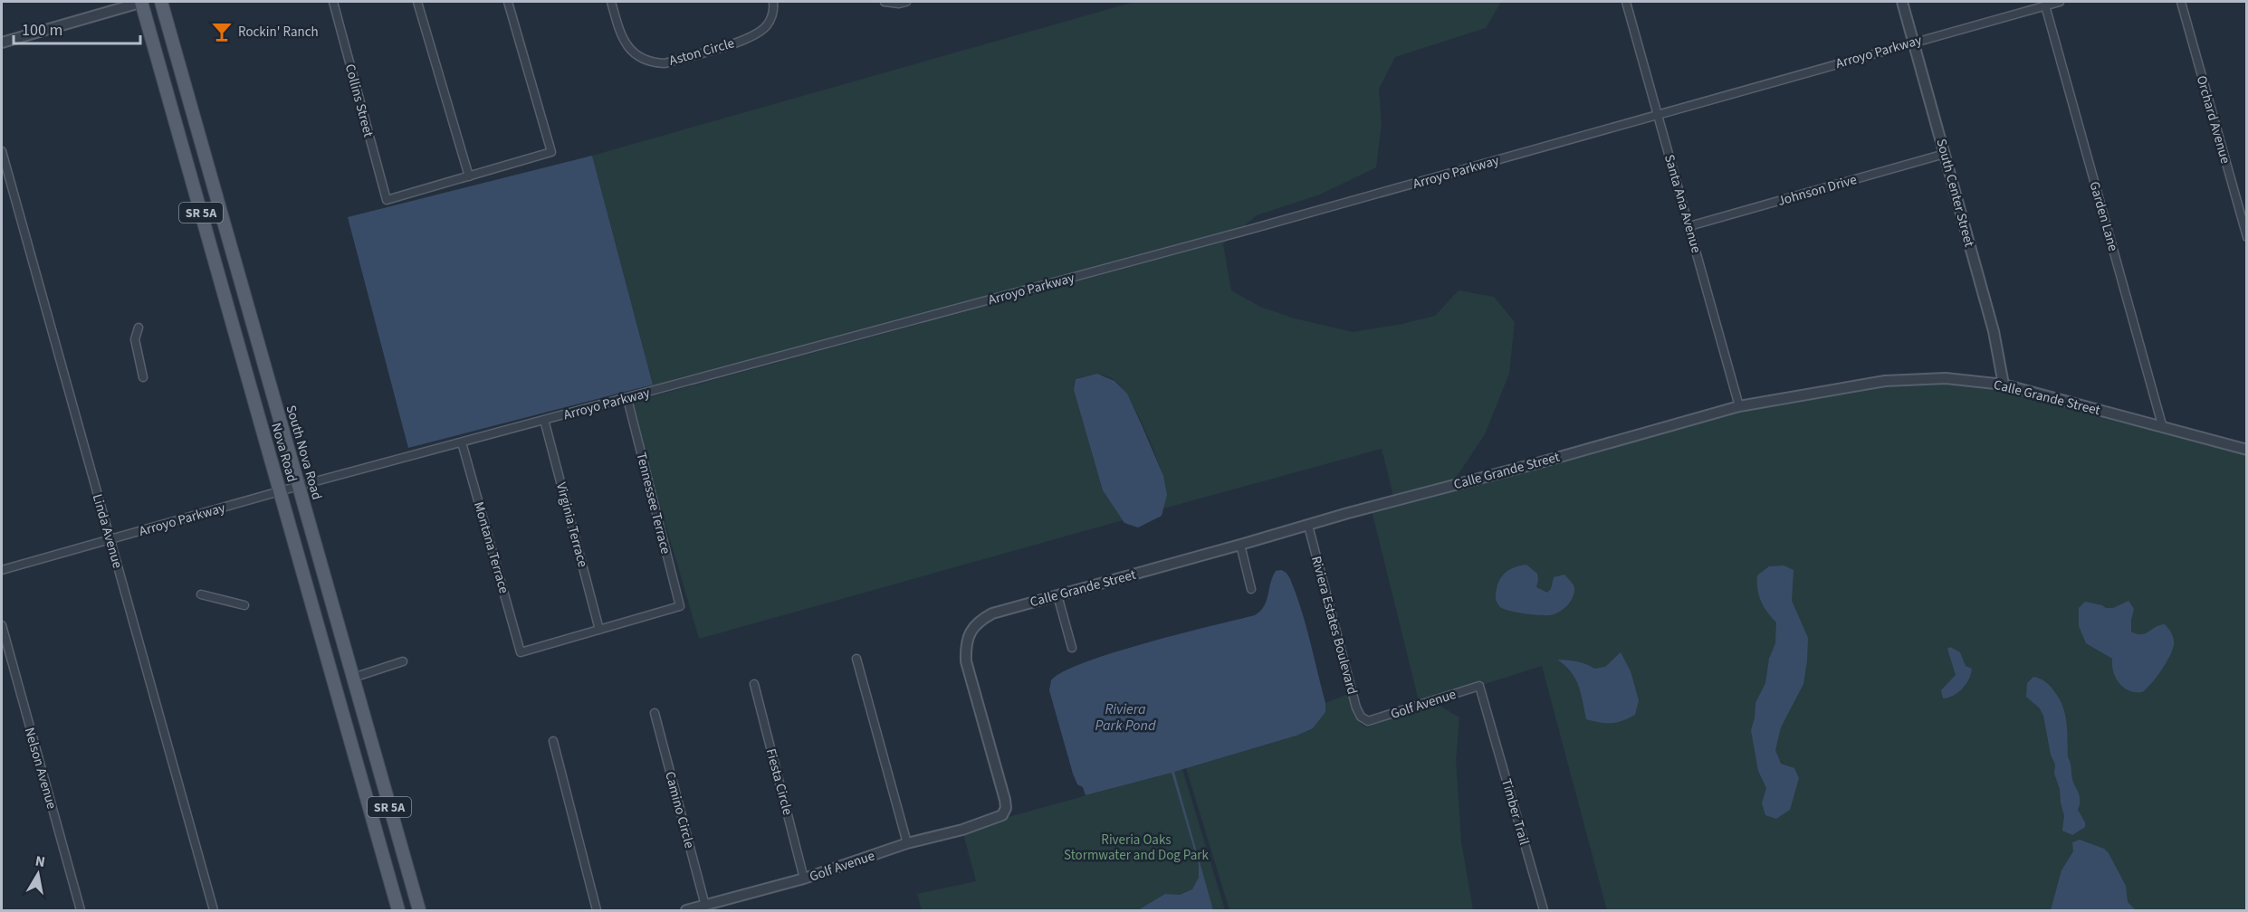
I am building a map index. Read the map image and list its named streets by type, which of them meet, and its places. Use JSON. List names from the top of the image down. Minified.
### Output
{"streets":{"main road":["SR 5A","Nova Road","South Nova Road"],"street":["Aston Circle","Arroyo Parkway","Collins Street","Orchard Avenue","Johnson Drive","South Center Street","Santa Ana Avenue","Garden Lane","Calle Grande Street","Tennessee Terrace","Virginia Terrace","Linda Avenue","Montana Terrace","Riviera Estates Boulevard","Golf Avenue","Nelson Avenue","Fiesta Circle","Camino Circle","Timber Trail"]},"crossings":[["Arroyo Parkway","South Center Street"],["Arroyo Parkway","Santa Ana Avenue"],["Arroyo Parkway","Garden Lane"],["Arroyo Parkway","Nova Road"],["Arroyo Parkway","South Nova Road"],["Arroyo Parkway","Tennessee Terrace"],["Arroyo Parkway","Virginia Terrace"],["Arroyo Parkway","Linda Avenue"],["Arroyo Parkway","Montana Terrace"],["Johnson Drive","South Center Street"],["Johnson Drive","Santa Ana Avenue"],["South Center Street","Calle Grande Street"],["Santa Ana Avenue","Calle Grande Street"],["Garden Lane","Calle Grande Street"],["Calle Grande Street","Riviera Estates Boulevard"],["Calle Grande Street","Golf Avenue"],["Tennessee Terrace","Virginia Terrace"],["Tennessee Terrace","Montana Terrace"],["Virginia Terrace","Montana Terrace"],["Riviera Estates Boulevard","Golf Avenue"],["Golf Avenue","Fiesta Circle"],["Golf Avenue","Camino Circle"],["Golf Avenue","Timber Trail"]],"water":["Riviera Park Pond"],"parks":["Riveria Oaks Stormwater and Dog Park"],"places":{"bar":["Rockin' Ranch"]},"scale_bar":"100 m","north":"top"}
